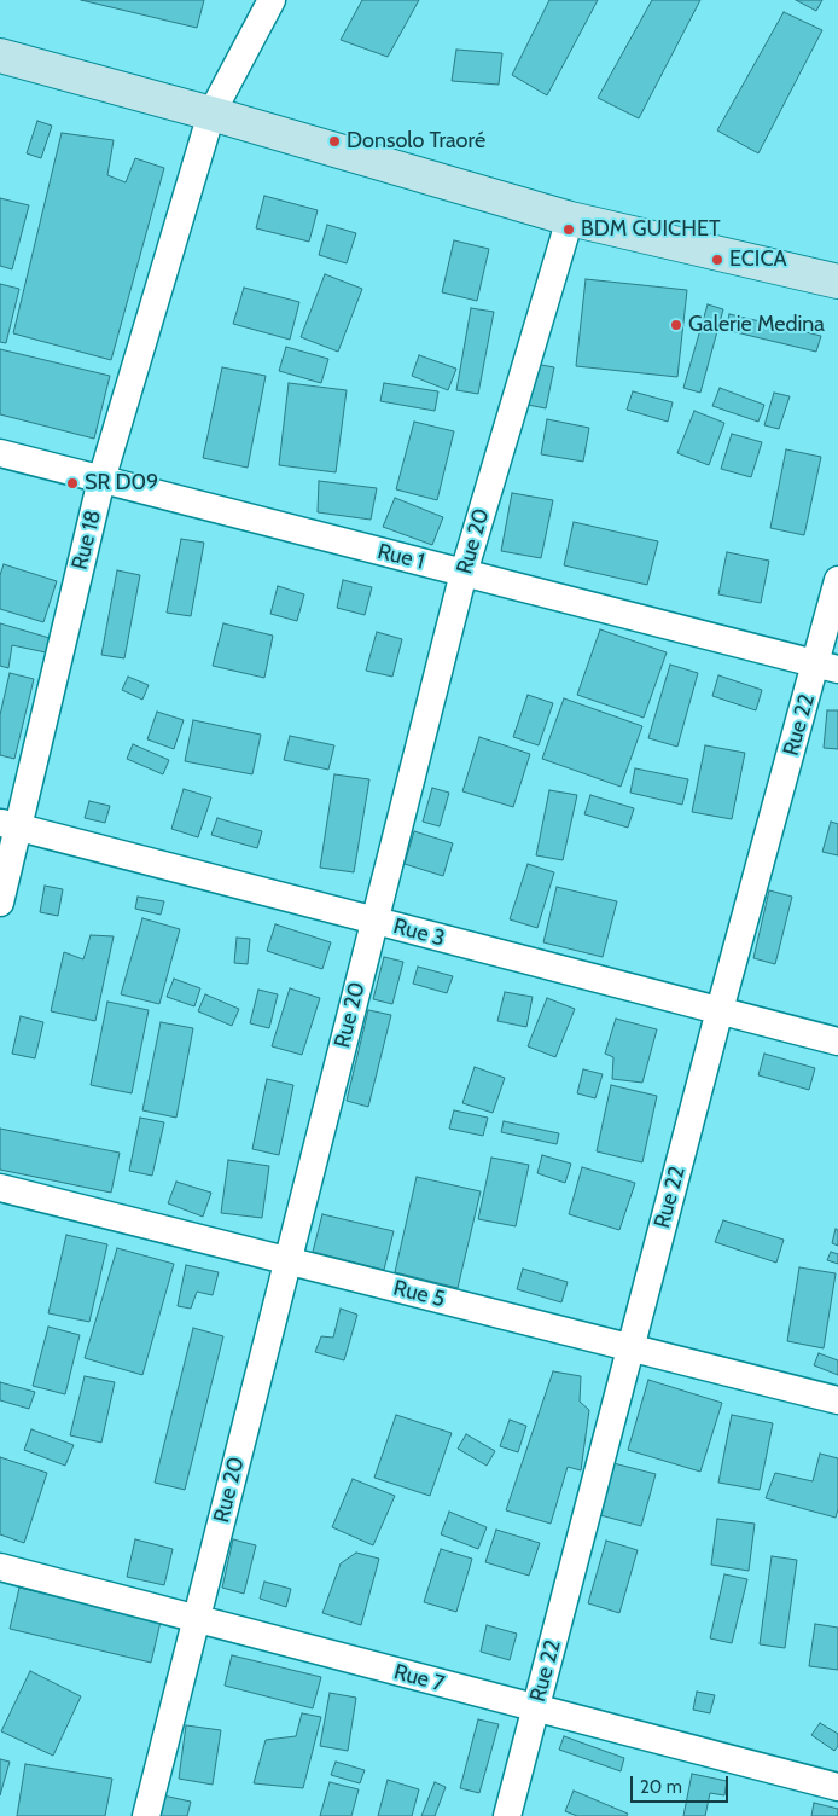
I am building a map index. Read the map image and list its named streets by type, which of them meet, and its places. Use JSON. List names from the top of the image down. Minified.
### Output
{"streets":{"street":["Rue 18","Rue 20","Rue 1","Rue 22","Rue 3","Rue 5","Rue 7"]},"crossings":[["Rue 18","Rue 1"],["Rue 18","Rue 3"],["Rue 20","Rue 1"],["Rue 20","Rue 3"],["Rue 20","Rue 5"],["Rue 20","Rue 7"],["Rue 1","Rue 22"],["Rue 22","Rue 3"],["Rue 22","Rue 5"],["Rue 22","Rue 7"]],"places":["Donsolo Traoré","BDM GUICHET","ECICA","Galerie Medina","SR D09"],"scale_bar":"20 m"}
